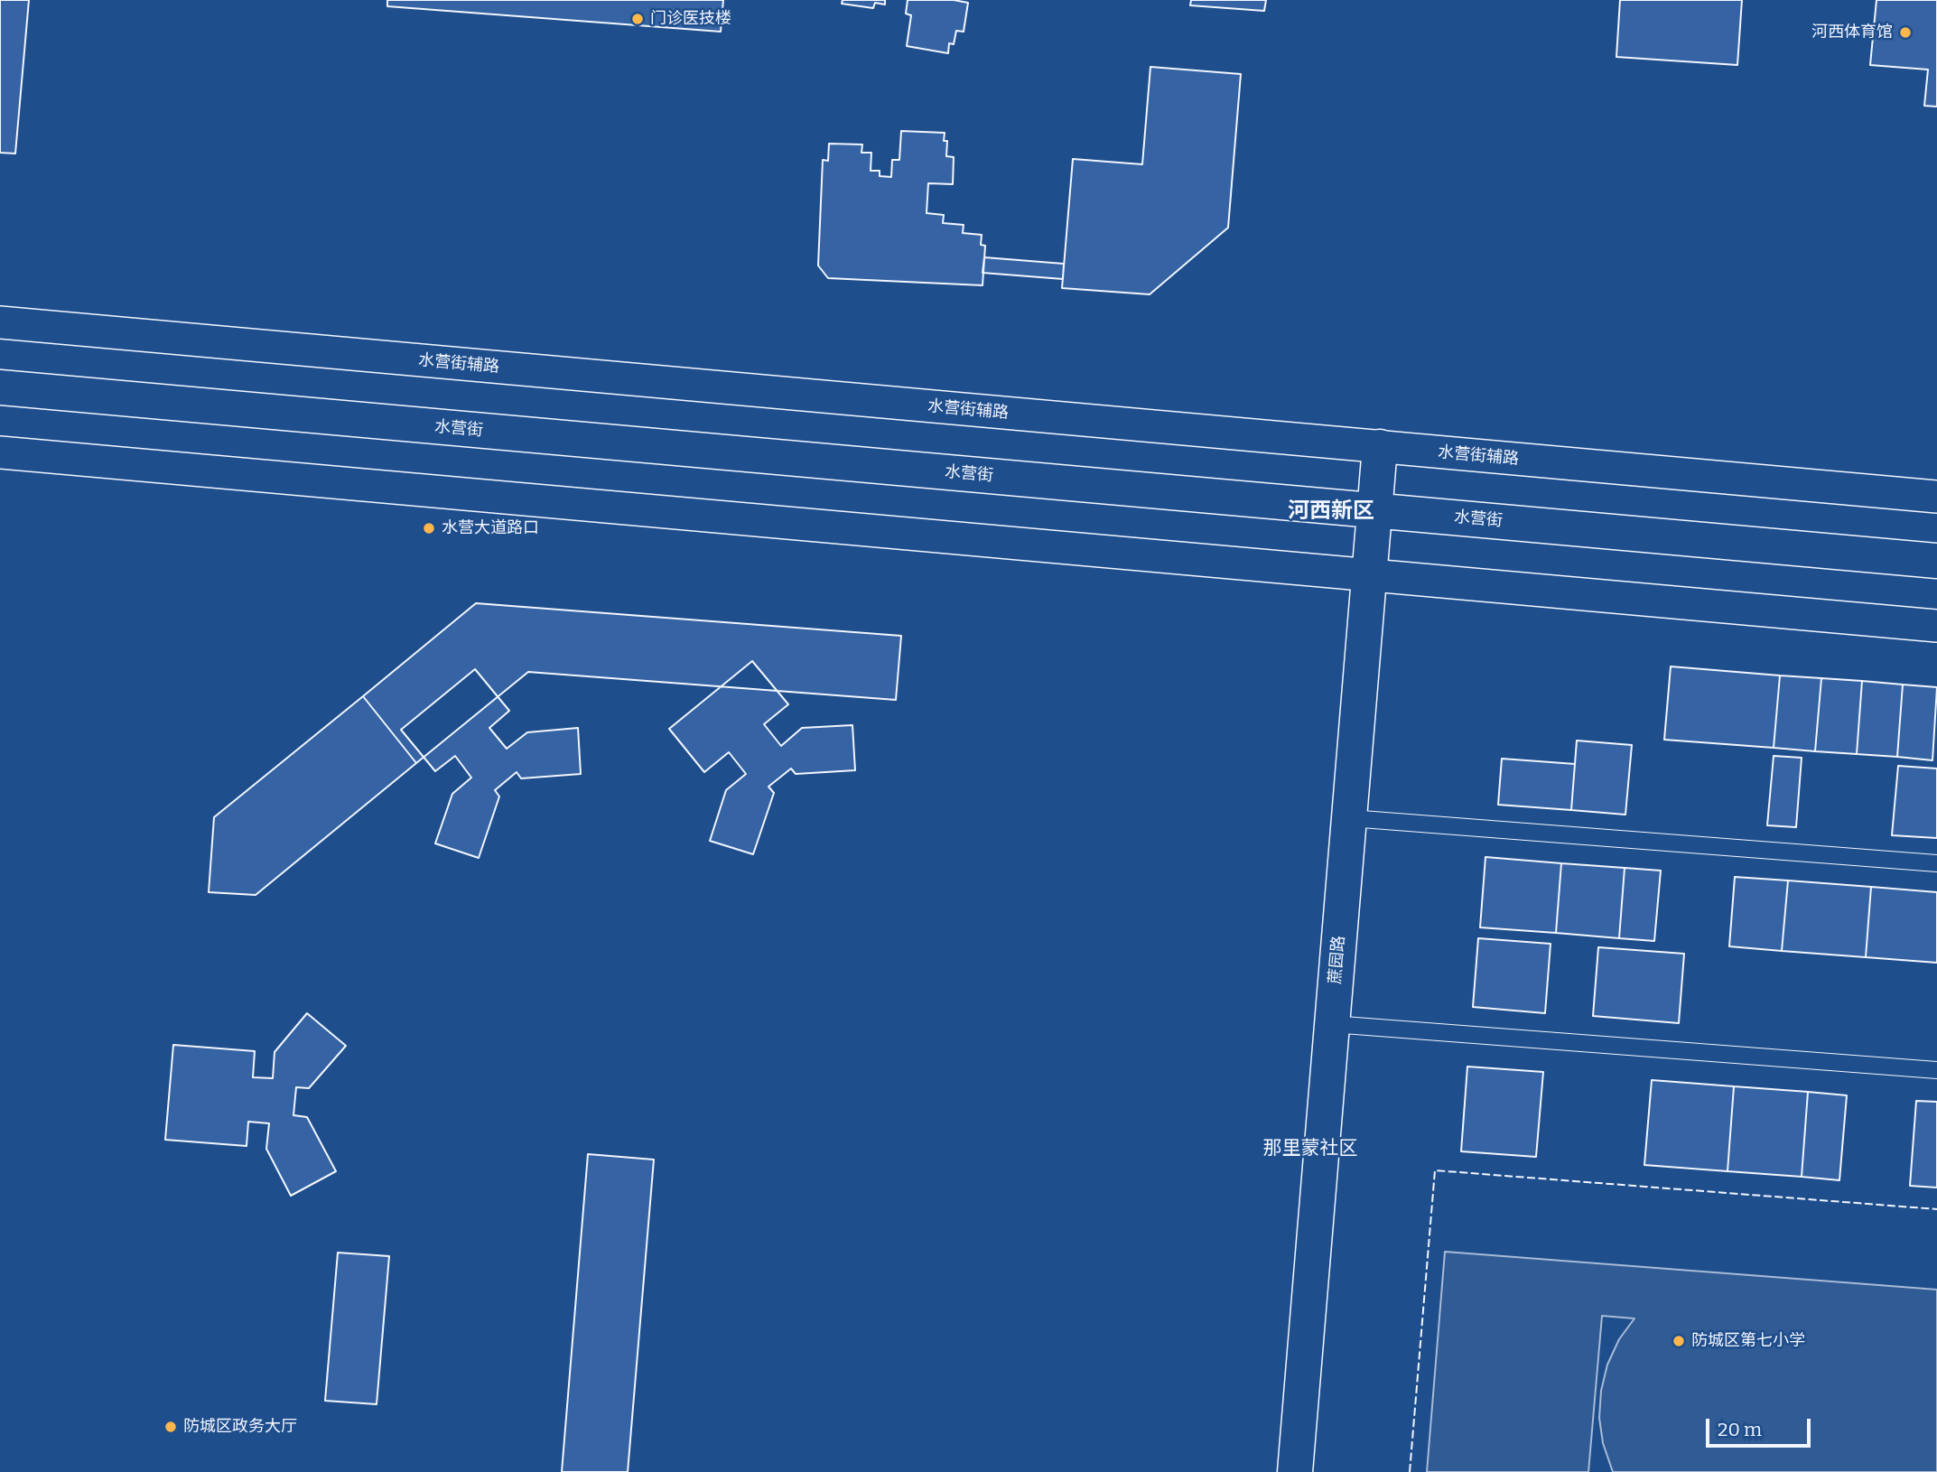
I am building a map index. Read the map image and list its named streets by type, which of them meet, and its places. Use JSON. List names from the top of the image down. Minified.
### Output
{"streets":{"street":["水营街辅路","水营街","蔗园路"]},"crossings":[["水营街辅路","蔗园路"],["水营街","蔗园路"]],"districts":["河西新区","那里蒙社区"],"places":["门诊医技楼","河西体育馆","水营大道路口","防城区第七小学","防城区政务大厅"],"scale_bar":"20 m"}
